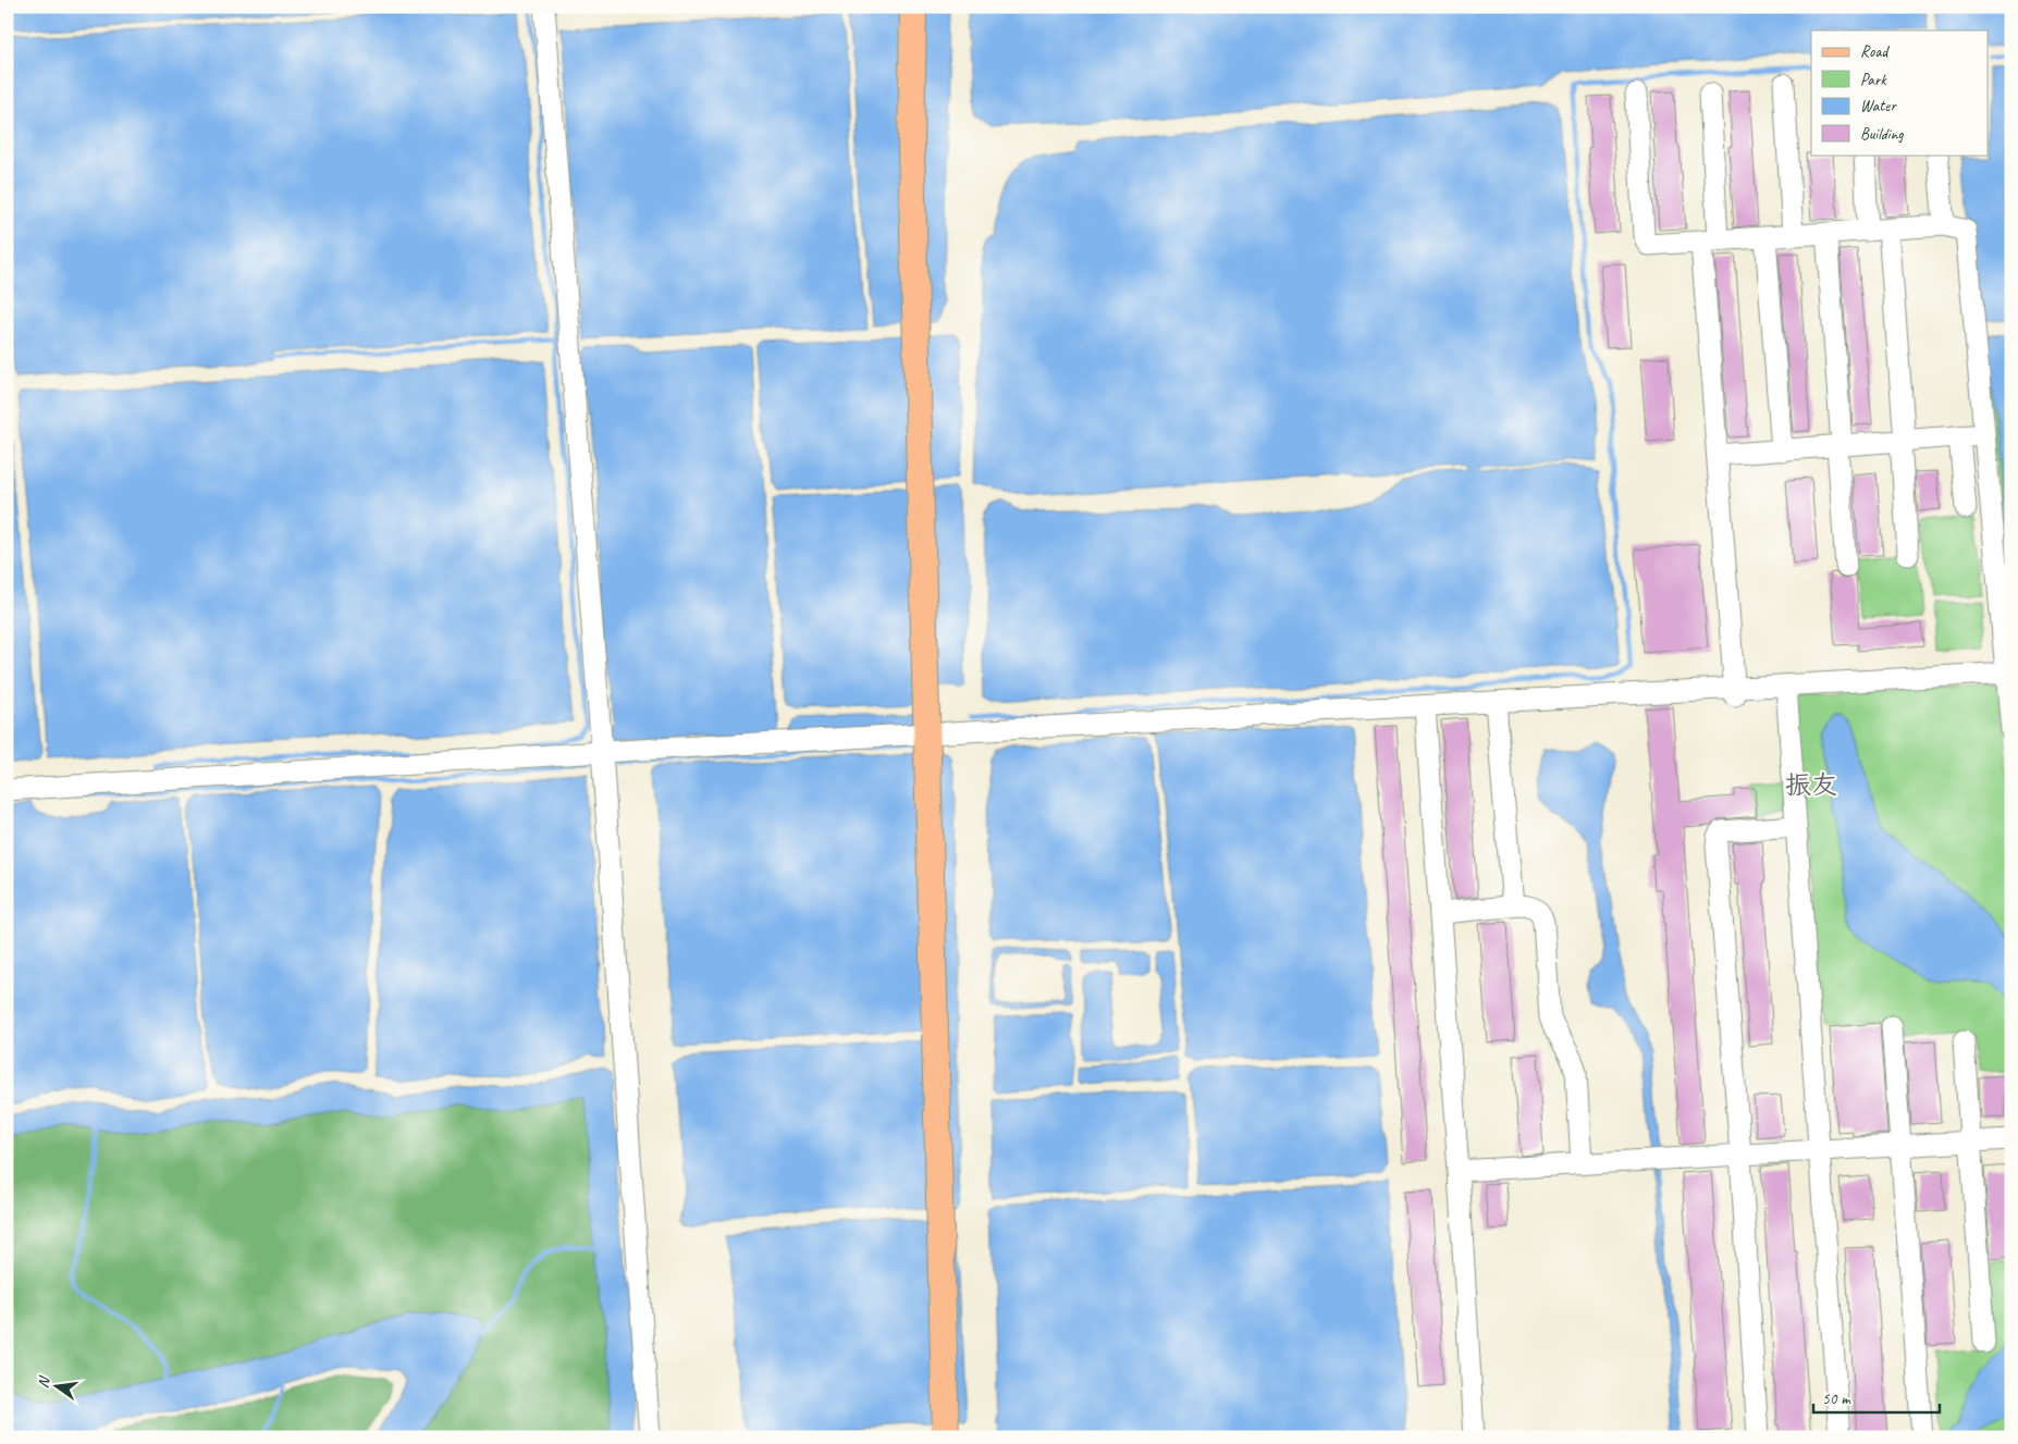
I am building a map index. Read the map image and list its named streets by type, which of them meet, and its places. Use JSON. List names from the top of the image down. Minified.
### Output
{"districts":["振友"],"legend":["Road","Park","Water","Building"],"scale_bar":"50 m","north":"left"}
